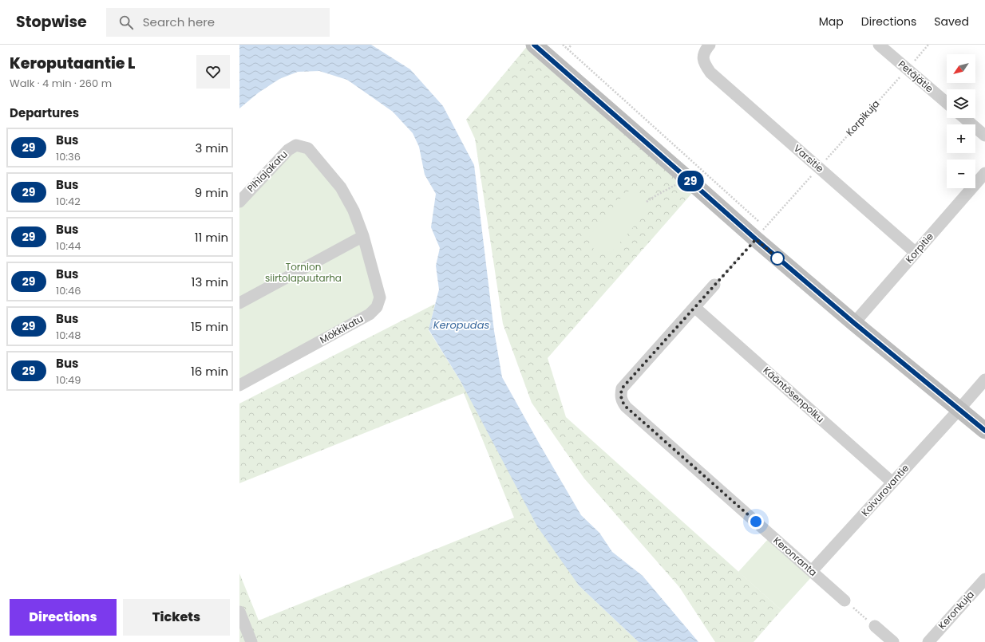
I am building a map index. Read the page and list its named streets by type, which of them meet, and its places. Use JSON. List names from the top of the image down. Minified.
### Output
{"streets":{"street":["Petäjätie","Varsitie","Pihlajakatu","Korpitie","Mökkikatu","Kääntösenpolku","Koivurovantie","Keronranta","Keronkuja"],"path":["Korpikuja"]},"crossings":[["Petäjätie","Korpikuja"],["Korpikuja","Varsitie"],["Varsitie","Korpitie"],["Pihlajakatu","Mökkikatu"],["Kääntösenpolku","Koivurovantie"],["Kääntösenpolku","Keronranta"],["Koivurovantie","Keronranta"]],"water":["Keropudas"],"parks":["Tornion siirtolapuutarha"],"lines":["bus line 29"],"north":"bottom left","page":{"header":"Stopwise","search":"Search here","nav":["Map","Directions","Saved"],"heading":[["Keroputaantie L","Walk · 4 min · 260 m"],"Departures"],"on_map":"29","map_buttons":["+","−"],"list":[{"mark":"29","name":"Bus","note":"10:36","value":"3 min"},{"mark":"29","name":"Bus","note":"10:42","value":"9 min"},{"mark":"29","name":"Bus","note":"10:44","value":"11 min"},{"mark":"29","name":"Bus","note":"10:46","value":"13 min"},{"mark":"29","name":"Bus","note":"10:48","value":"15 min"},{"mark":"29","name":"Bus","note":"10:49","value":"16 min"}],"buttons":["Directions","Tickets"]}}
